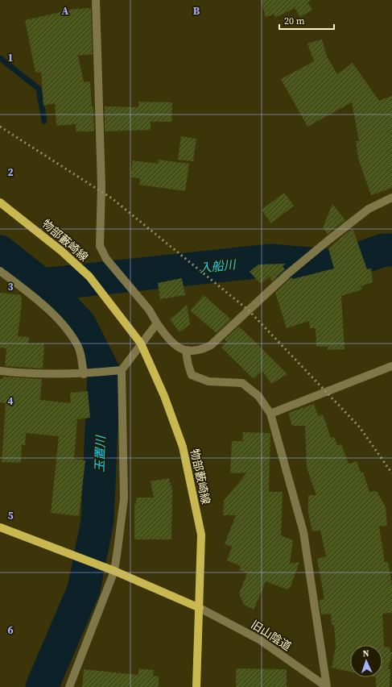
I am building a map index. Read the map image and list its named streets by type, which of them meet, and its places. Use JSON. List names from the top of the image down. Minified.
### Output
{"streets":{"main road":["物部藪崎線"],"street":["旧山陰道"]},"crossings":[["物部藪崎線","旧山陰道"]],"water":["入船川","玉置川"],"scale_bar":"20 m","north":"top","grid":{"columns":["A","B"],"rows":["1","2","3","4","5","6"]}}
